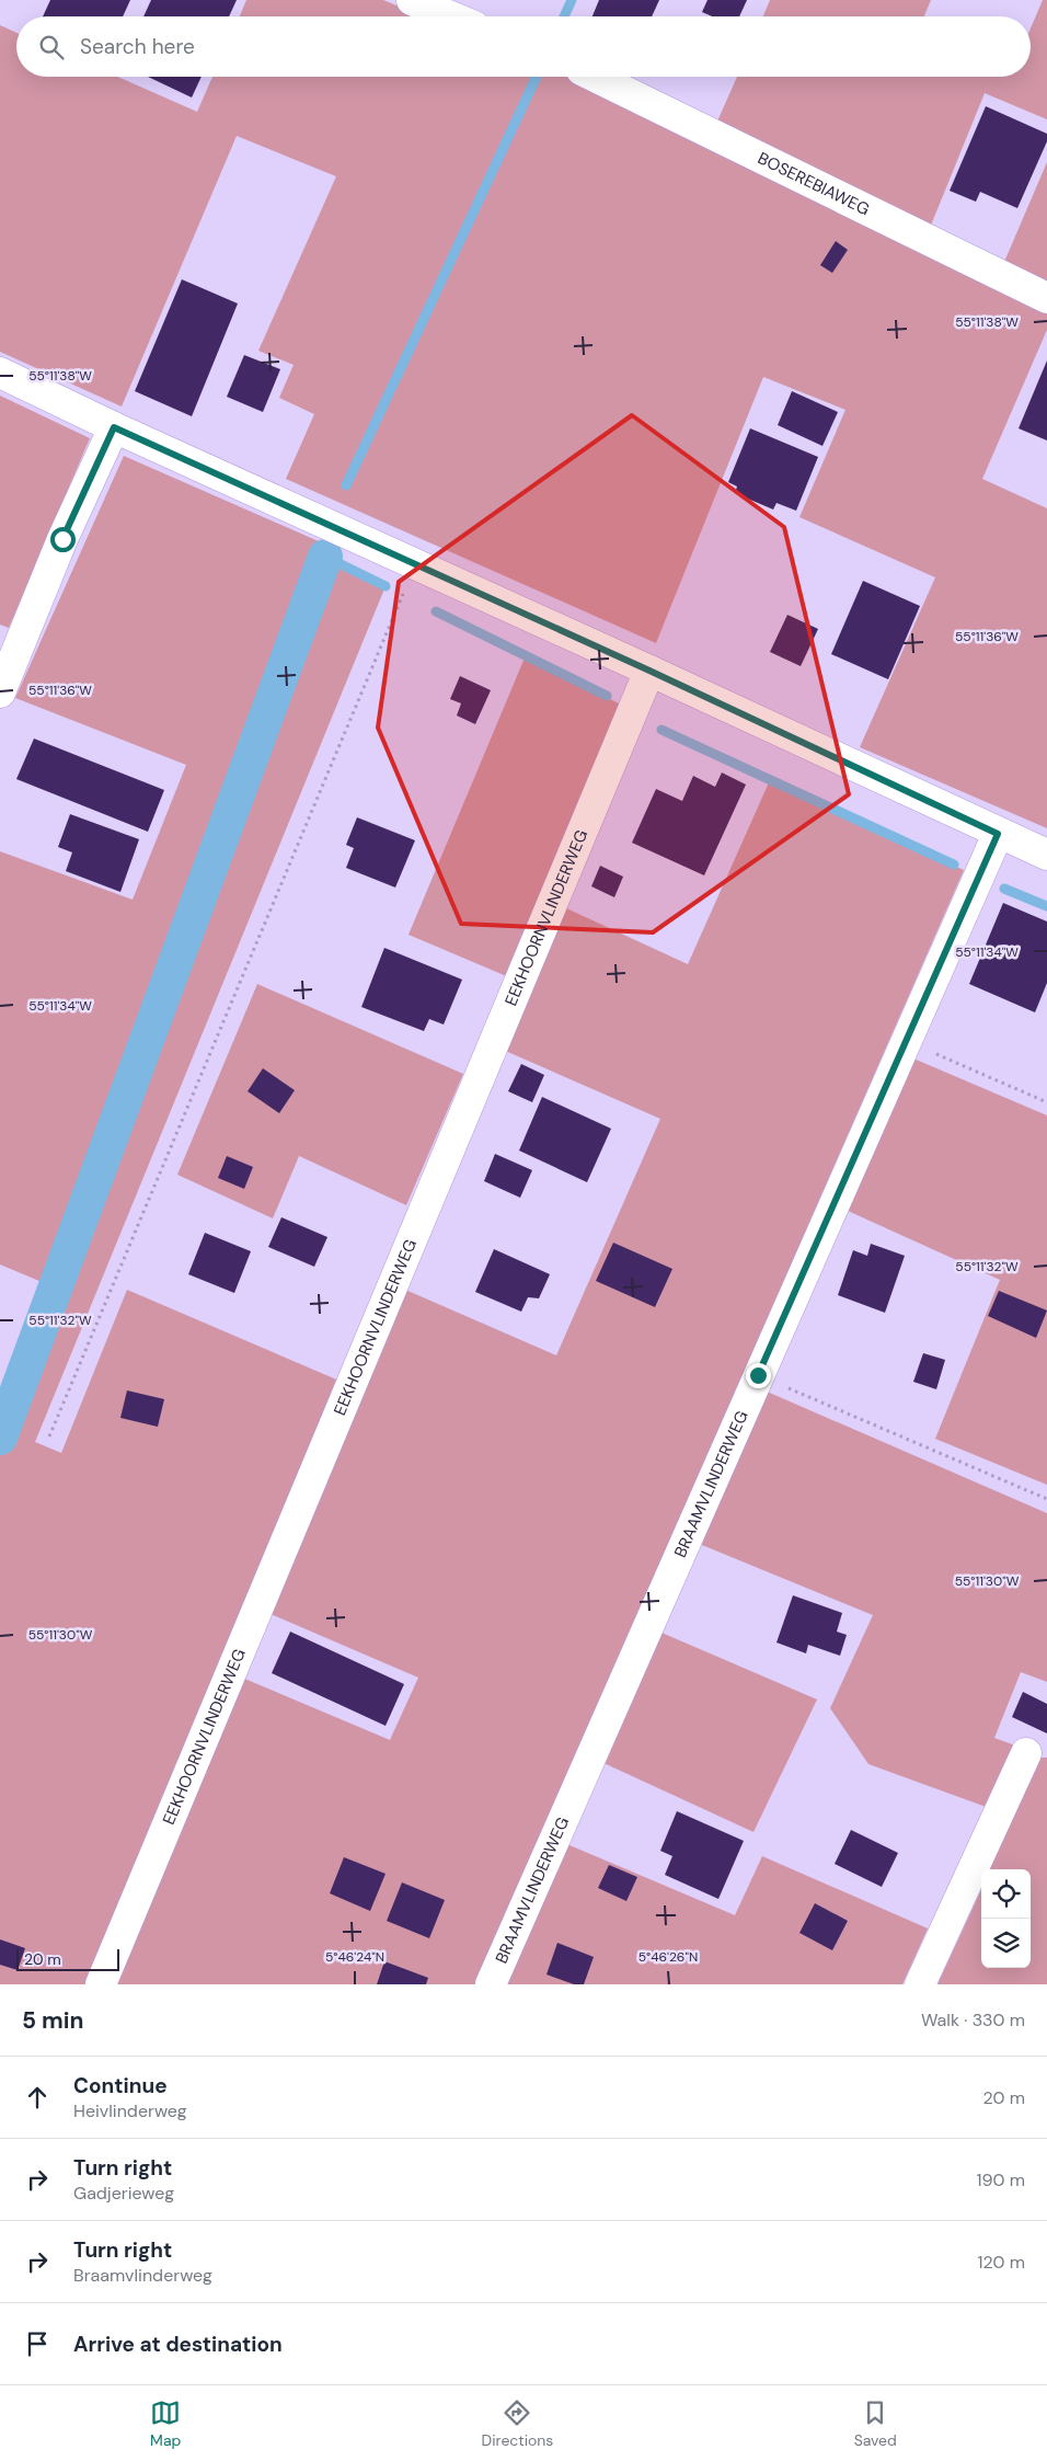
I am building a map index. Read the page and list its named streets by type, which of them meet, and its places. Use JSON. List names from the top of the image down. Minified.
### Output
{"streets":{"street":["BOSEREBIAWEG","EEKHOORNVLINDERWEG","BRAAMVLINDERWEG"]},"scale_bar":"20 m","page":{"search":"Search here","scale":"20 m","heading":["5 min","Walk · 330 m"],"list":[["Continue","Heivlinderweg","20 m"],["Turn right","Gadjerieweg","190 m"],["Turn right","Braamvlinderweg","120 m"],"Arrive at destination"],"nav":["Map","Directions","Saved"]},"coordinates":["55°11'38\"W","55°11'36\"W","55°11'34\"W","55°11'32\"W","55°11'30\"W","5°46'24\"N","5°46'26\"N"]}
